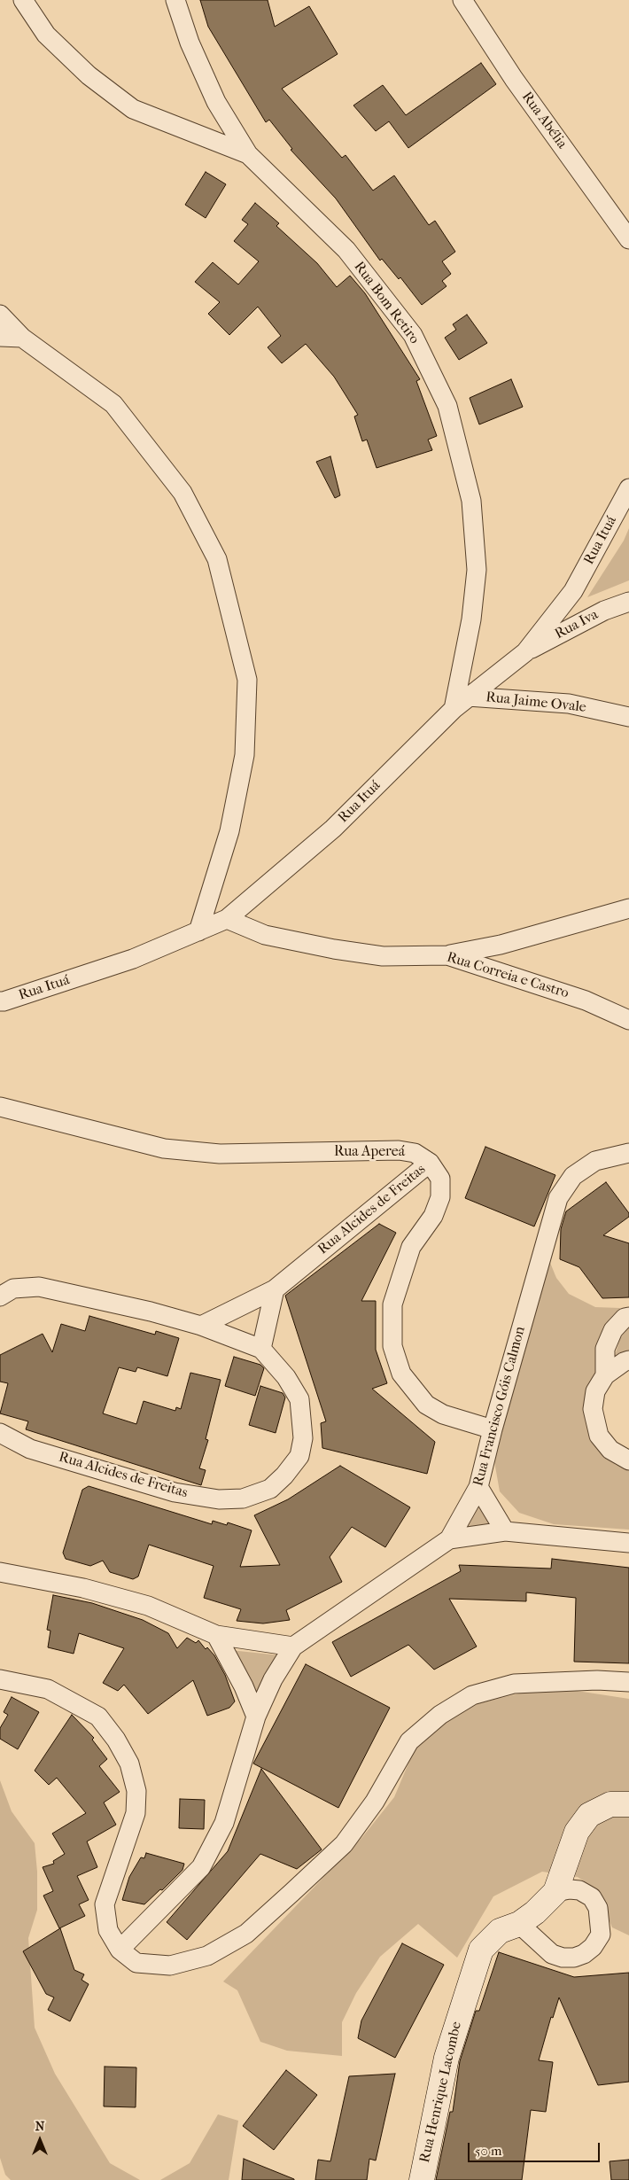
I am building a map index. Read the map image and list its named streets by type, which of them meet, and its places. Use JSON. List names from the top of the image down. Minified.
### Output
{"streets":{"street":["Rua Abélia","Rua Bom Retiro","Rua Ituá","Rua Iva","Rua Jaime Ovale","Rua Correia e Castro","Rua Apereá","Rua Alcides de Freitas","Rua Francisco Góis Calmon","Rua Henrique Lacombe"]},"crossings":[["Rua Bom Retiro","Rua Ituá"],["Rua Ituá","Rua Iva"],["Rua Ituá","Rua Jaime Ovale"],["Rua Ituá","Rua Correia e Castro"],["Rua Apereá","Rua Alcides de Freitas"]],"scale_bar":"50 m","north":"top"}
